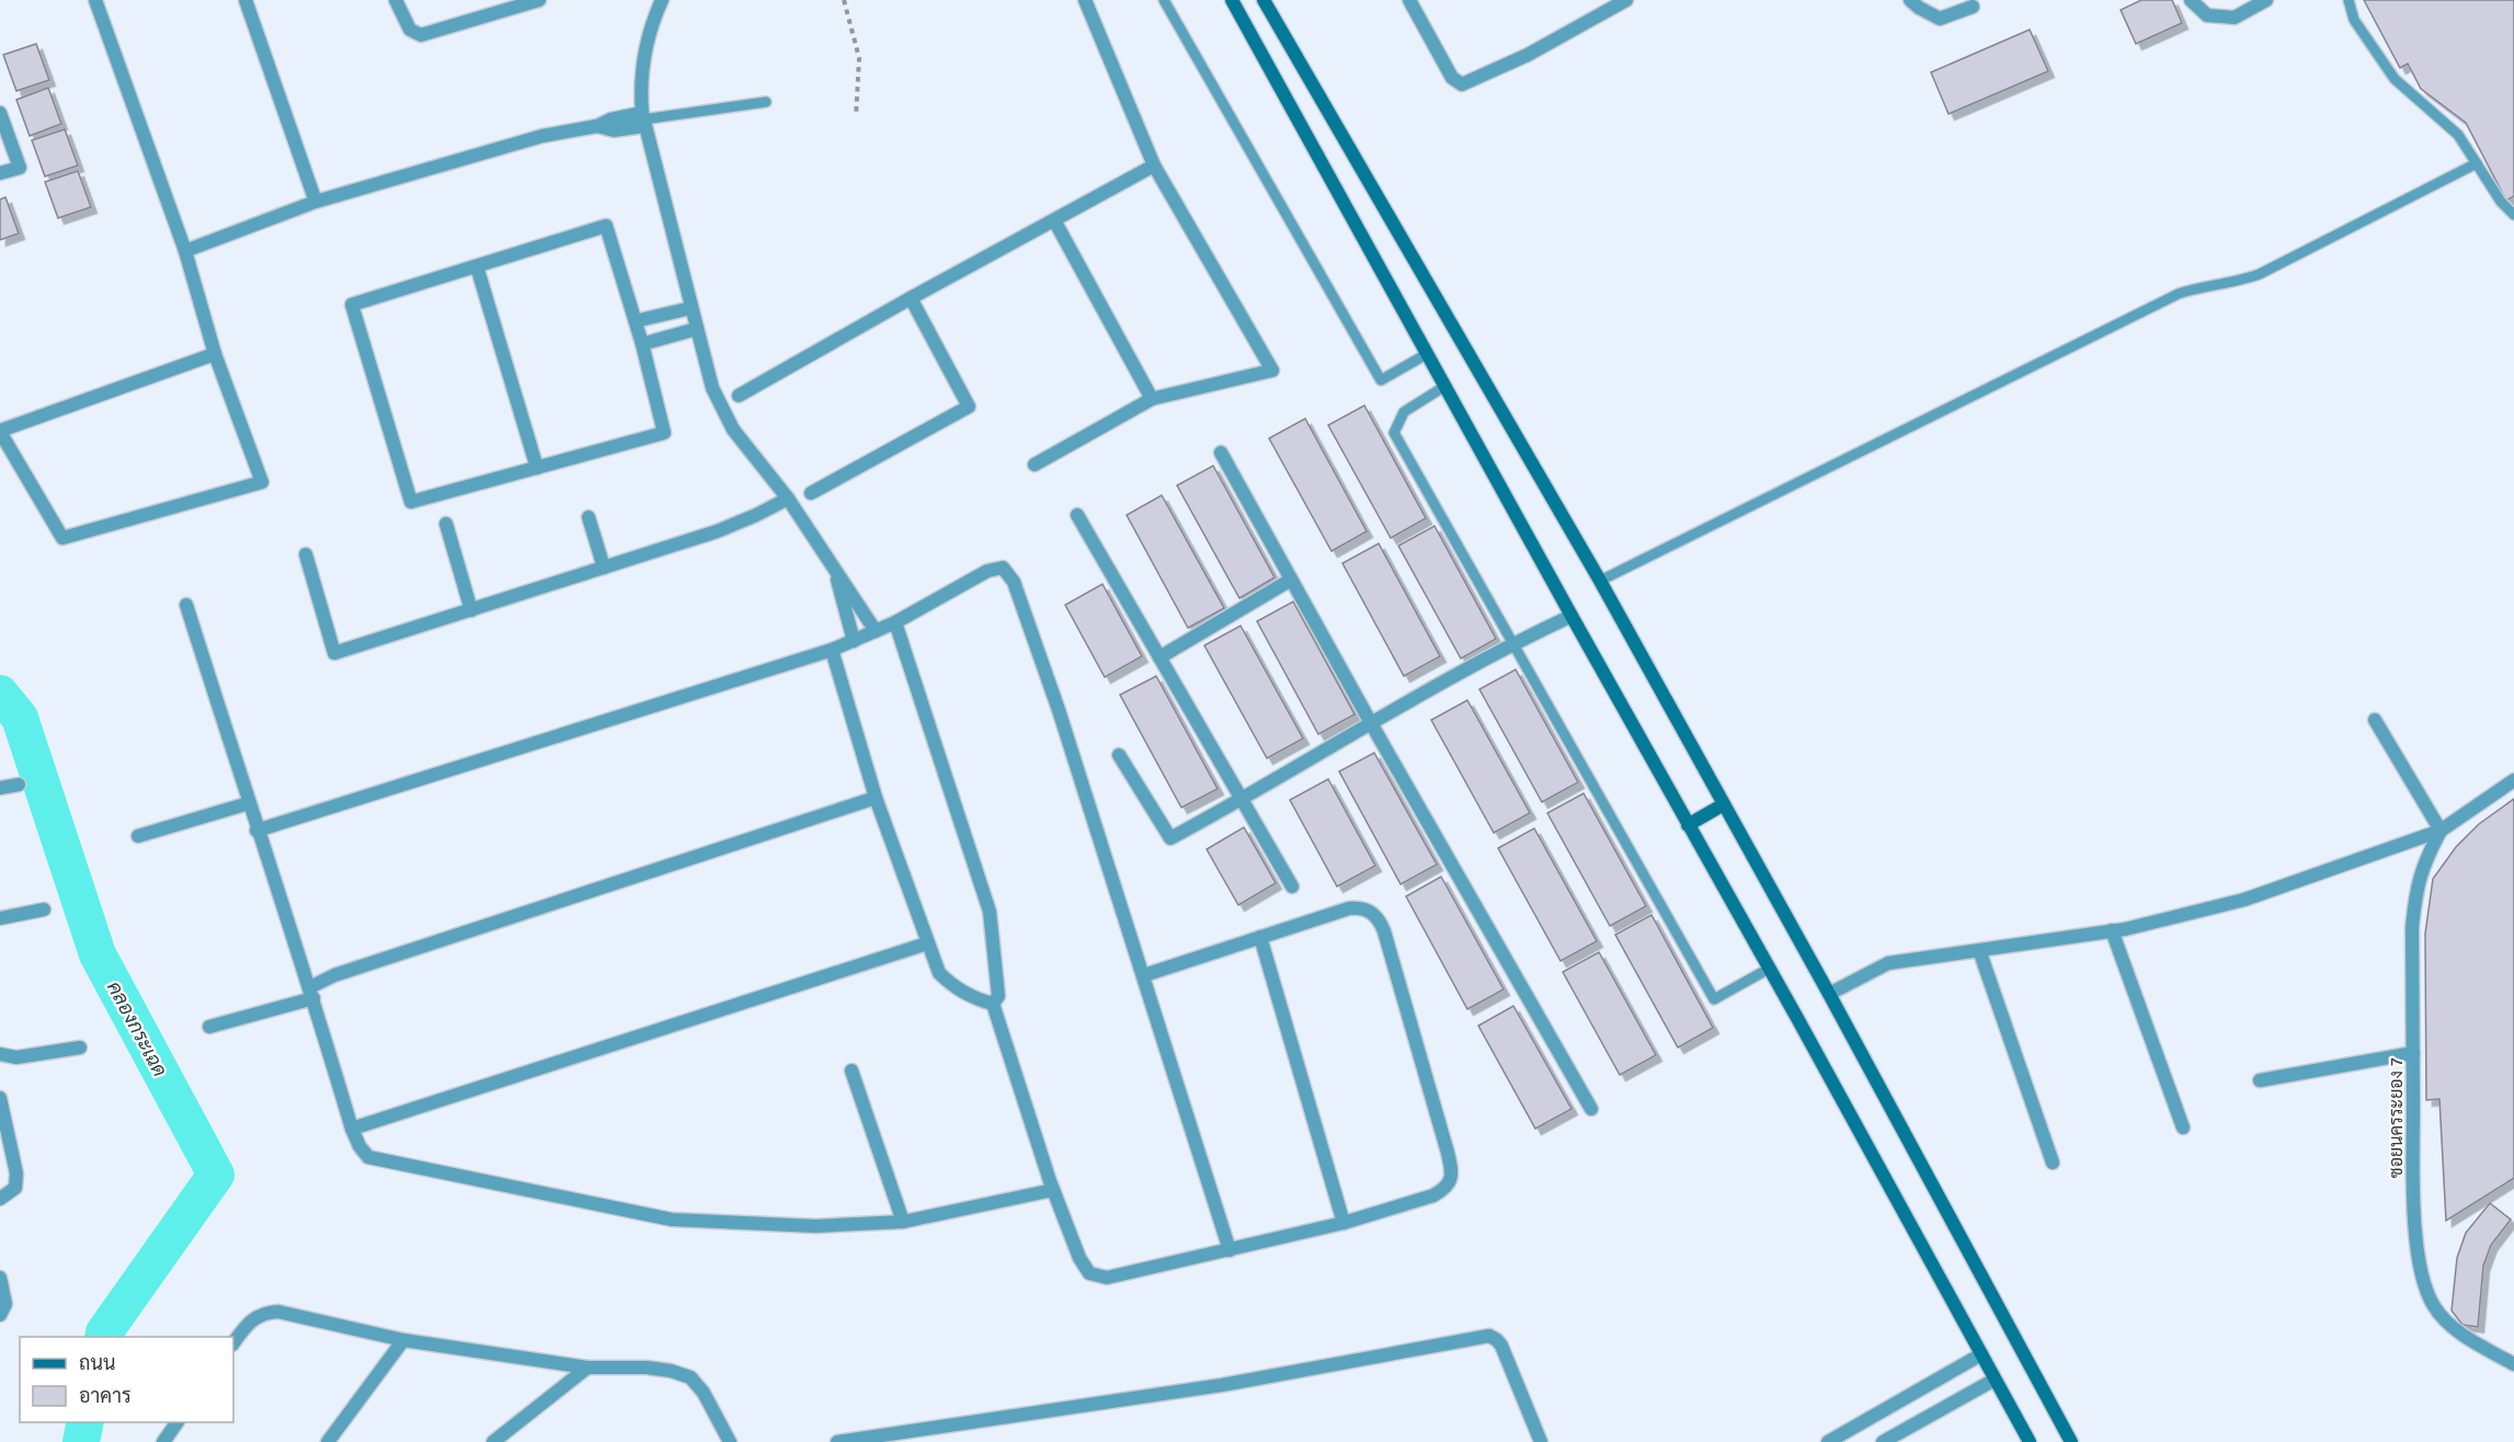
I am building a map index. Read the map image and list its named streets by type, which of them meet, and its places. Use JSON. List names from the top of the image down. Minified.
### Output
{"streets":{"street":["ซอยนครระยอง 7"]},"water":["คลองกระเฉด"],"legend":["ถนน","อาคาร"]}
